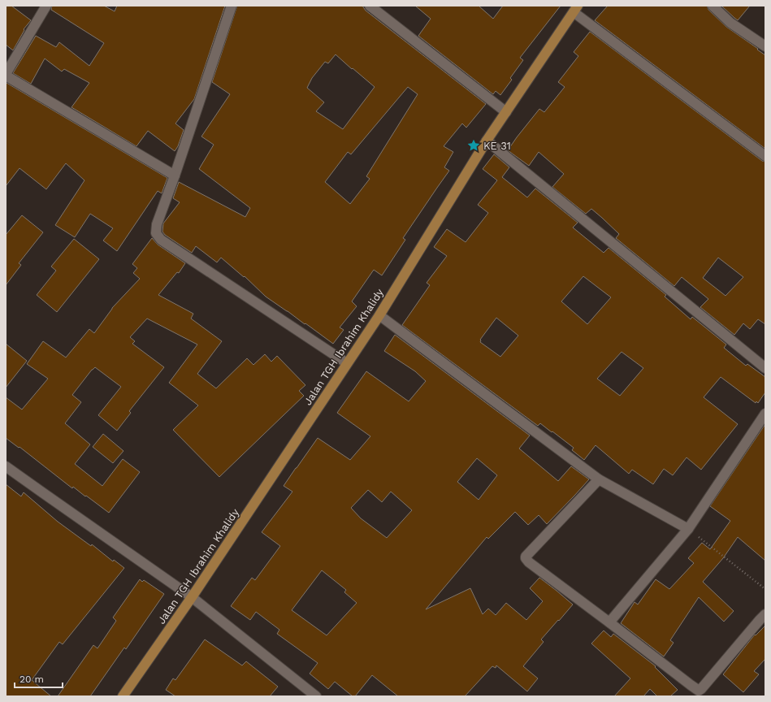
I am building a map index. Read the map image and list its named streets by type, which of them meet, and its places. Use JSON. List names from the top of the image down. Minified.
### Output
{"streets":{"main road":["Jalan TGH Ibrahim Khalidy"]},"places":{"place":["KE 31"]},"scale_bar":"20 m"}
